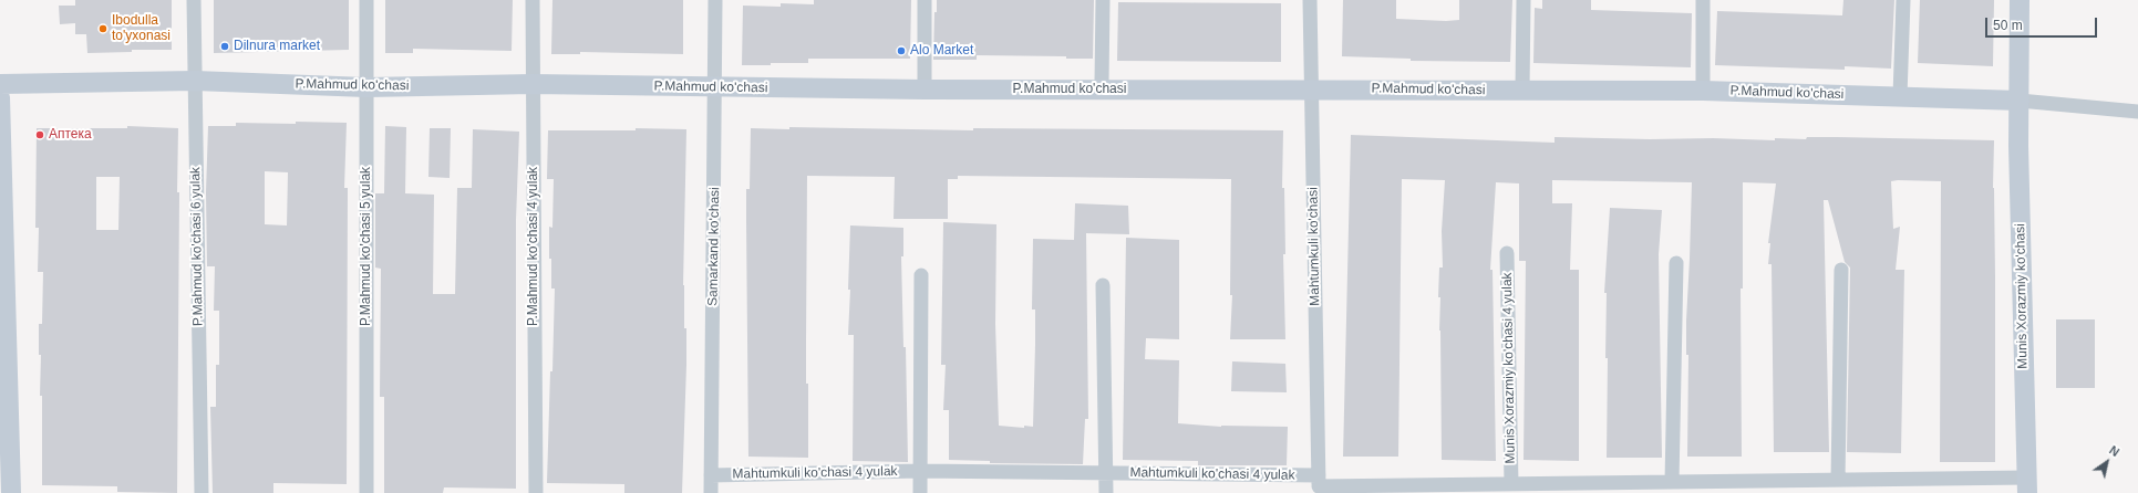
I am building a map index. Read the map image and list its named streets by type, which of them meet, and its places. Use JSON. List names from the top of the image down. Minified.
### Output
{"streets":{"street":["P.Mahmud ko'chasi","P.Mahmud ko'chasi 6 yulak","P.Mahmud ko'chasi 5 yulak","P.Mahmud ko'chasi 4 yulak","Samarkand ko'chasi","Mahtumkuli ko'chasi","Munis Xorazmiy ko'chasi","Munis Xorazmiy ko'chasi 4 yulak","Mahtumkuli ko'chasi 4 yulak"]},"crossings":[["P.Mahmud ko'chasi","P.Mahmud ko'chasi 6 yulak"],["P.Mahmud ko'chasi","P.Mahmud ko'chasi 5 yulak"],["P.Mahmud ko'chasi","P.Mahmud ko'chasi 4 yulak"],["P.Mahmud ko'chasi","Samarkand ko'chasi"],["P.Mahmud ko'chasi","Mahtumkuli ko'chasi"],["P.Mahmud ko'chasi","Munis Xorazmiy ko'chasi"],["Samarkand ko'chasi","Mahtumkuli ko'chasi 4 yulak"],["Mahtumkuli ko'chasi","Munis Xorazmiy ko'chasi 4 yulak"],["Mahtumkuli ko'chasi","Mahtumkuli ko'chasi 4 yulak"],["Munis Xorazmiy ko'chasi","Munis Xorazmiy ko'chasi 4 yulak"],["Munis Xorazmiy ko'chasi 4 yulak","Mahtumkuli ko'chasi 4 yulak"]],"places":["Ibodulla to'yxonasi","Dilnura market","Alo Market","Аптека"],"scale_bar":"50 m","north":"top right"}
